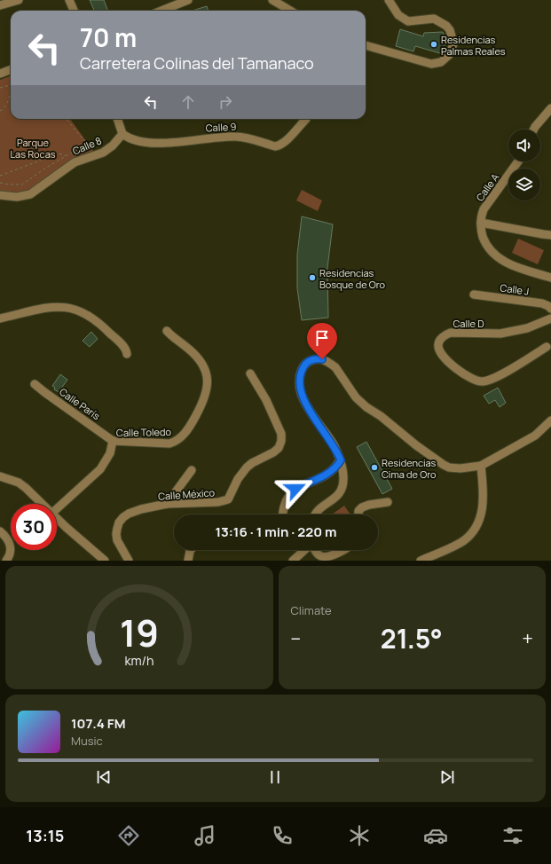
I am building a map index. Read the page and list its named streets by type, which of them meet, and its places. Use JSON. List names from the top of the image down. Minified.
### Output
{"streets":{"street":["Calle 9","Calle 8","Calle A","Calle J","Calle D","Calle París","Calle Toledo","Calle México"]},"crossings":[["Calle 9","Calle 8"],["Calle París","Calle Toledo"]],"parks":["Parque Las Rocas"],"places":["Residencias Palmas Reales","Residencias Bosque de Oro","Residencias Cima de Oro"],"page":{"turn":["70 m","Carretera Colinas del Tamanaco"],"limit":"30","trip":"13:16 · 1 min · 220 m","tile":"Climate","heat":["−","21.5°","+"],"song":["107.4 FM","Music"],"tabs":"13:15","gauge":["19","km/h"]}}
